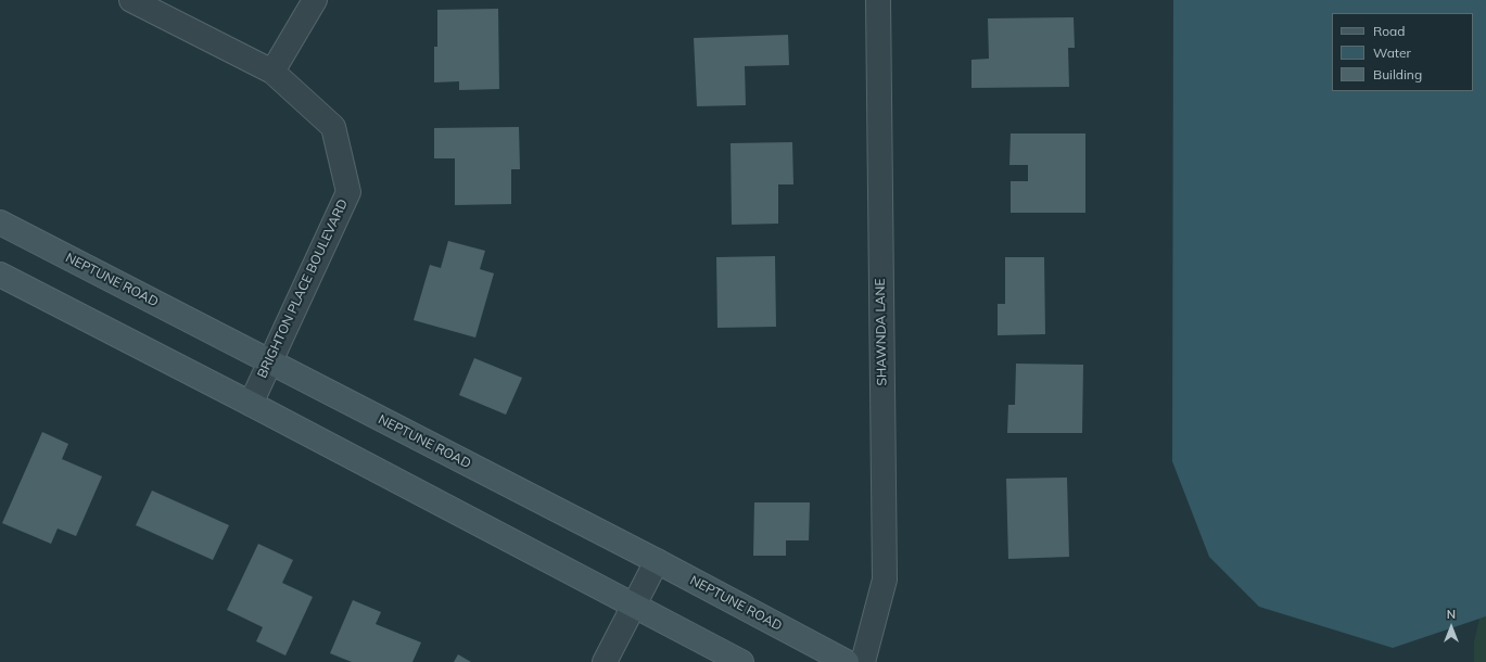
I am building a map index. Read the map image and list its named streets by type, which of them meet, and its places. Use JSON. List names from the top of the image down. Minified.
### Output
{"streets":{"main road":["NEPTUNE ROAD"],"street":["BRIGHTON PLACE BOULEVARD","SHAWNDA LANE"]},"crossings":[["NEPTUNE ROAD","BRIGHTON PLACE BOULEVARD"]],"legend":["Road","Water","Building"],"north":"top"}
